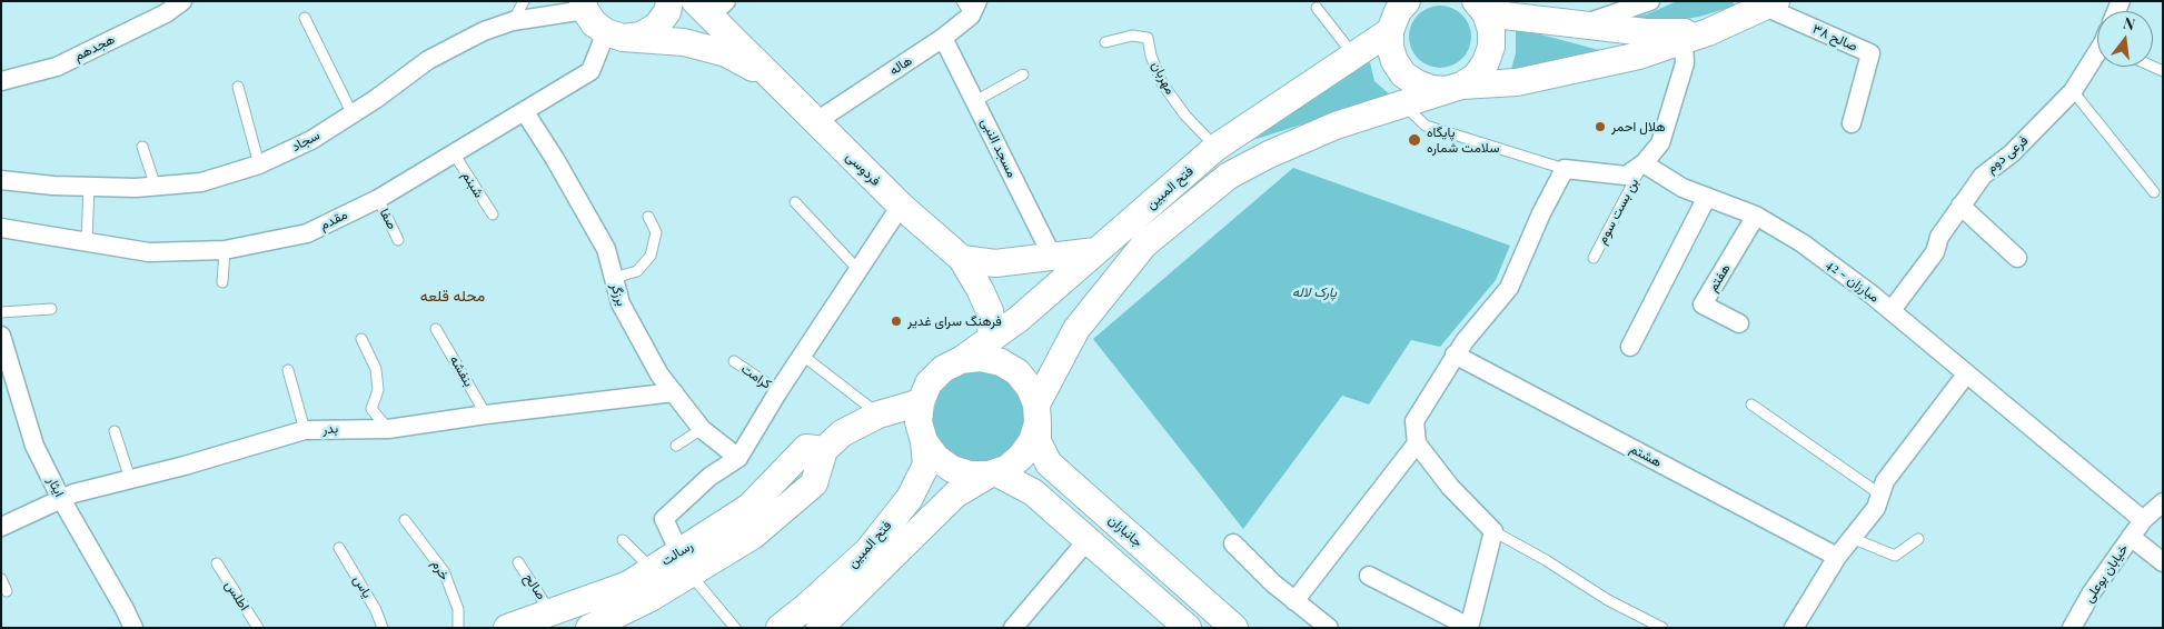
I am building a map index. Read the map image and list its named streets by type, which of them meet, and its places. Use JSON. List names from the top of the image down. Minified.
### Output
{"streets":{"main road":["فردوسی","فتح المبین","جانبازان","رسالت"],"street":["صالح ۳۸","هجدهم","هاله","سجاد","مسجد النبی","فرعی دوم","مقدم","هفتم","مبارزان - 42","برزگر","بدر","هشتم","ایثار","خیابان بوعلی"],"lane":["مهربان","شبنم","بن بست سوم","صفا","بنفشه","کرامت","خرم","یاس","صالح","اطلس"]},"crossings":[["هاله","مسجد النبی"],["هاله","فردوسی"],["مهربان","فتح المبین"],["فرعی دوم","مبارزان - 42"],["فردوسی","فتح المبین"],["شبنم","مقدم"],["فتح المبین","جانبازان"],["فتح المبین","رسالت"],["بن بست سوم","مبارزان - 42"],["صفا","مقدم"],["مقدم","برزگر"],["هفتم","مبارزان - 42"],["مبارزان - 42","خیابان بوعلی"],["برزگر","بدر"],["بنفشه","بدر"],["بدر","ایثار"],["جانبازان","رسالت"],["رسالت","صالح"]],"districts":["محله قلعه"],"parks":["پارک لاله"],"places":["هلال احمر","پایگاه سلامت شماره","فرهنگ سرای غدیر"],"north":"top"}
